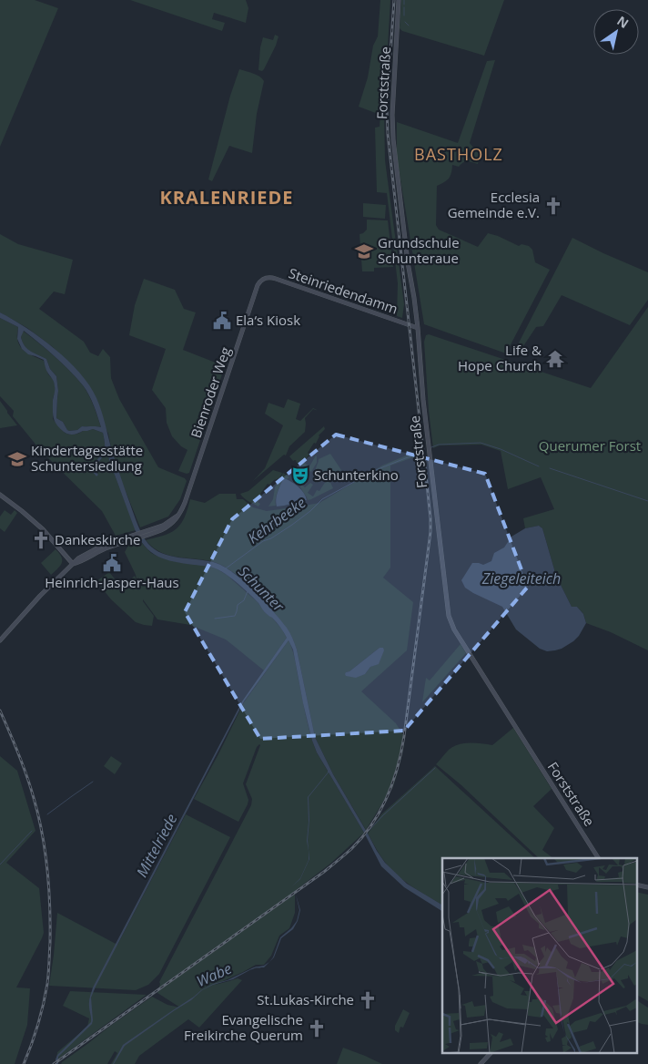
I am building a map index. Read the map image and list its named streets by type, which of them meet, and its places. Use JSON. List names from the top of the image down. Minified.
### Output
{"streets":{"main road":["Forststraße","Steinriedendamm","Bienroder Weg"]},"crossings":[["Forststraße","Steinriedendamm"],["Steinriedendamm","Bienroder Weg"]],"districts":["BASTHOLZ","KRALENRIEDE"],"water":["Kehrbeeke","Ziegeleiteich","Schunter","Mittelriede","Wabe"],"parks":["Querumer Forst"],"places":{"church":["Ecclesia Gemeinde e.V.","Dankeskirche","St.Lukas-Kirche","Evangelische Freikirche Querum"],"school or university":["Grundschule Schunteraue","Kindertagesstätte Schuntersiedlung"],"public building":["Ela‘s Kiosk","Heinrich-Jasper-Haus"],"temple":["Life & Hope Church"],"theatre":["Schunterkino"]},"north":"top right"}
